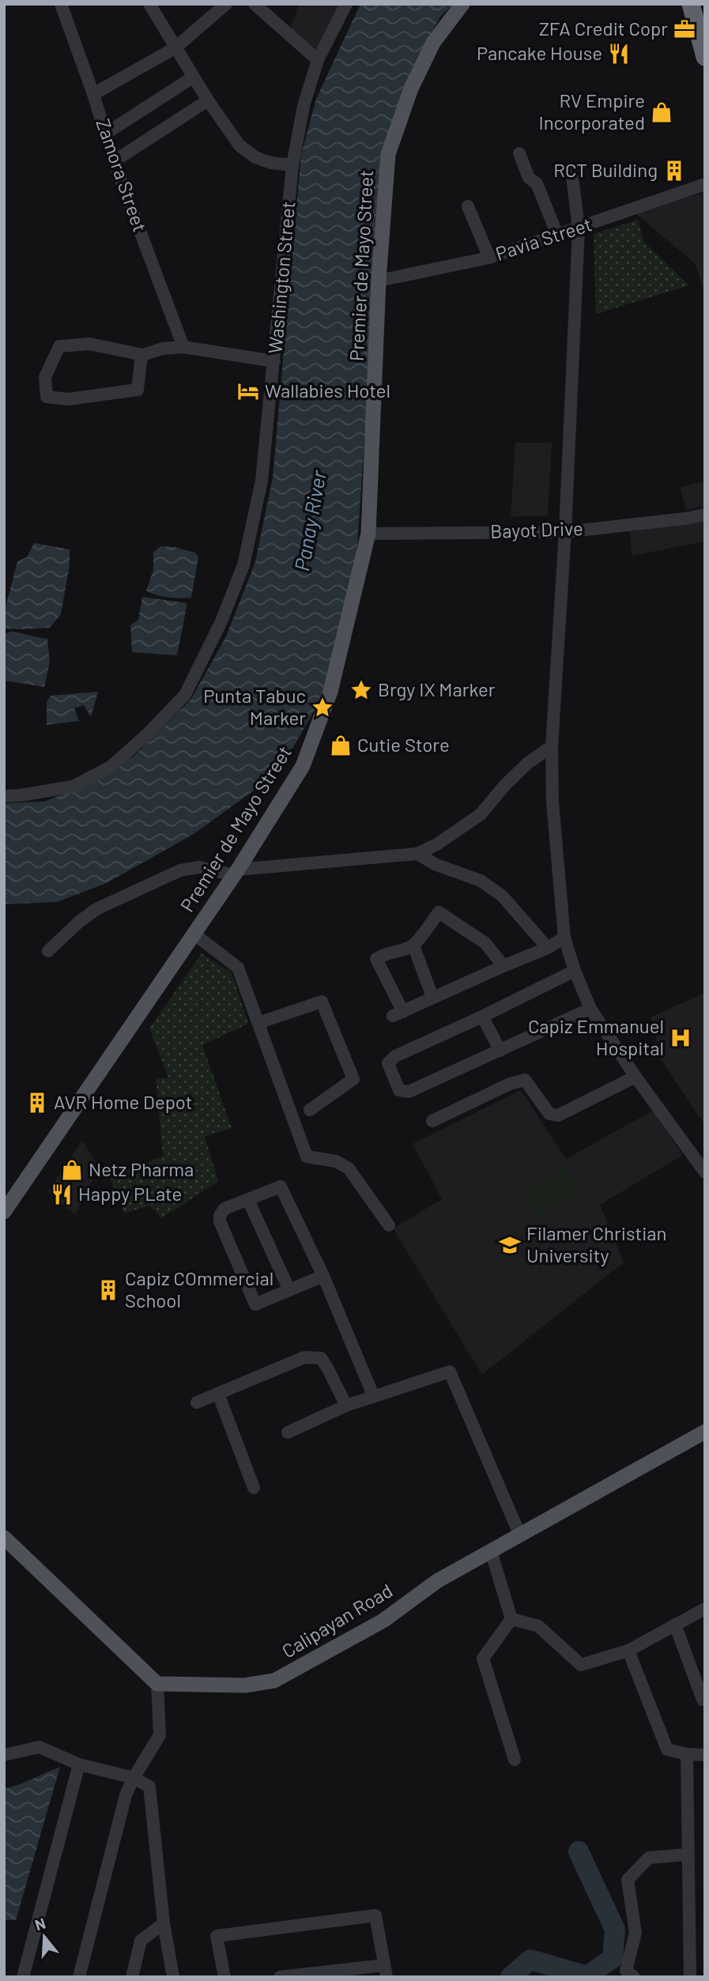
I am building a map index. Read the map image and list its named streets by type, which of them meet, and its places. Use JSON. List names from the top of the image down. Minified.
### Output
{"streets":{"main road":["Premier de Mayo Street","Calipayan Road"],"street":["Zamora Street","Pavia Street","Washington Street","Bayot Drive"]},"crossings":[["Pavia Street","Premier de Mayo Street"],["Premier de Mayo Street","Bayot Drive"]],"water":["Panay River"],"places":{"office":["ZFA Credit Copr"],"restaurant":["Pancake House","Happy PLate"],"shop":["RV Empire Incorporated","Cutie Store","Netz Pharma"],"building":["RCT Building","AVR Home Depot","Capiz COmmercial School"],"hotel":["Wallabies Hotel"],"place":["Brgy IX Marker","Punta Tabuc Marker"],"hospital":["Capiz Emmanuel Hospital"],"school or university":["Filamer Christian University"]},"north":"top"}
